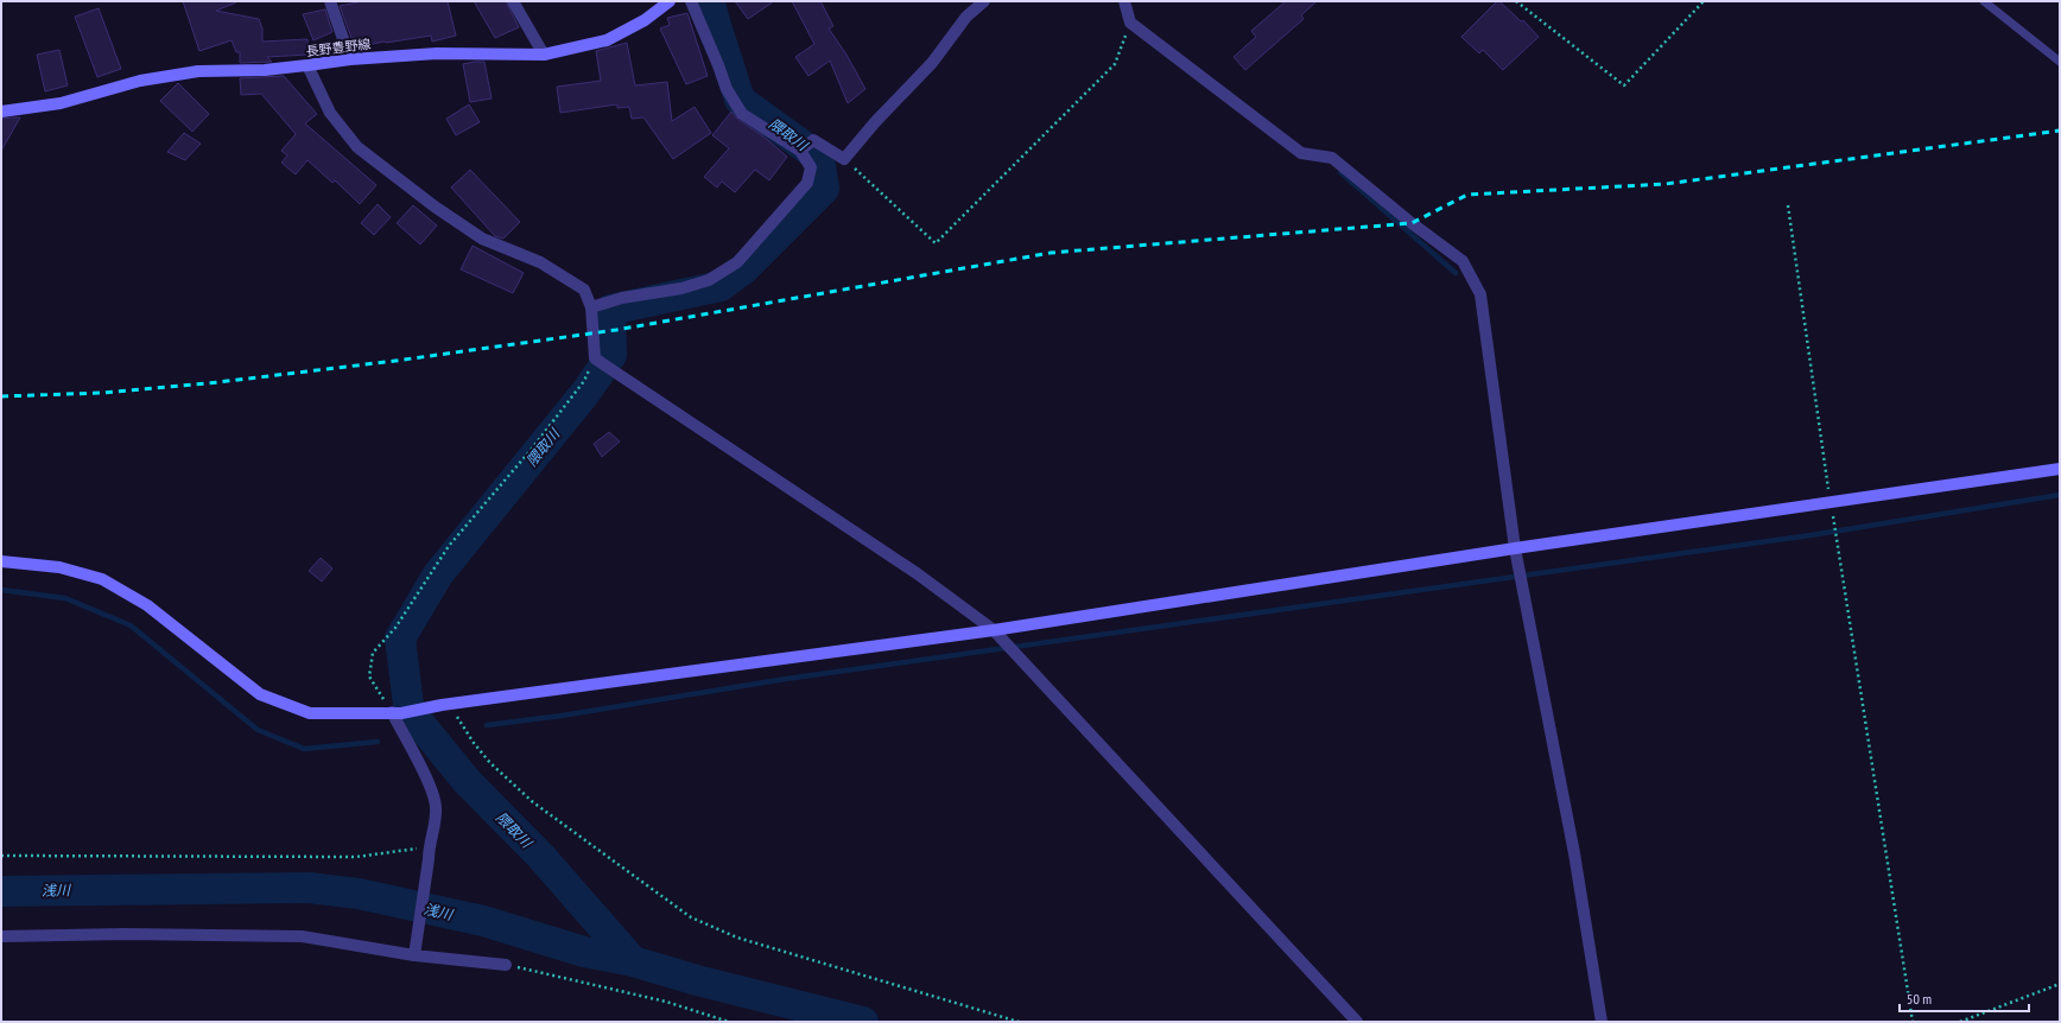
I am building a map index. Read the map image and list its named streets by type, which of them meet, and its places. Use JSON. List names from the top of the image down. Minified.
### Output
{"streets":{"street":["長野豊野線"]},"water":["隈取川","浅川"],"scale_bar":"50 m"}
